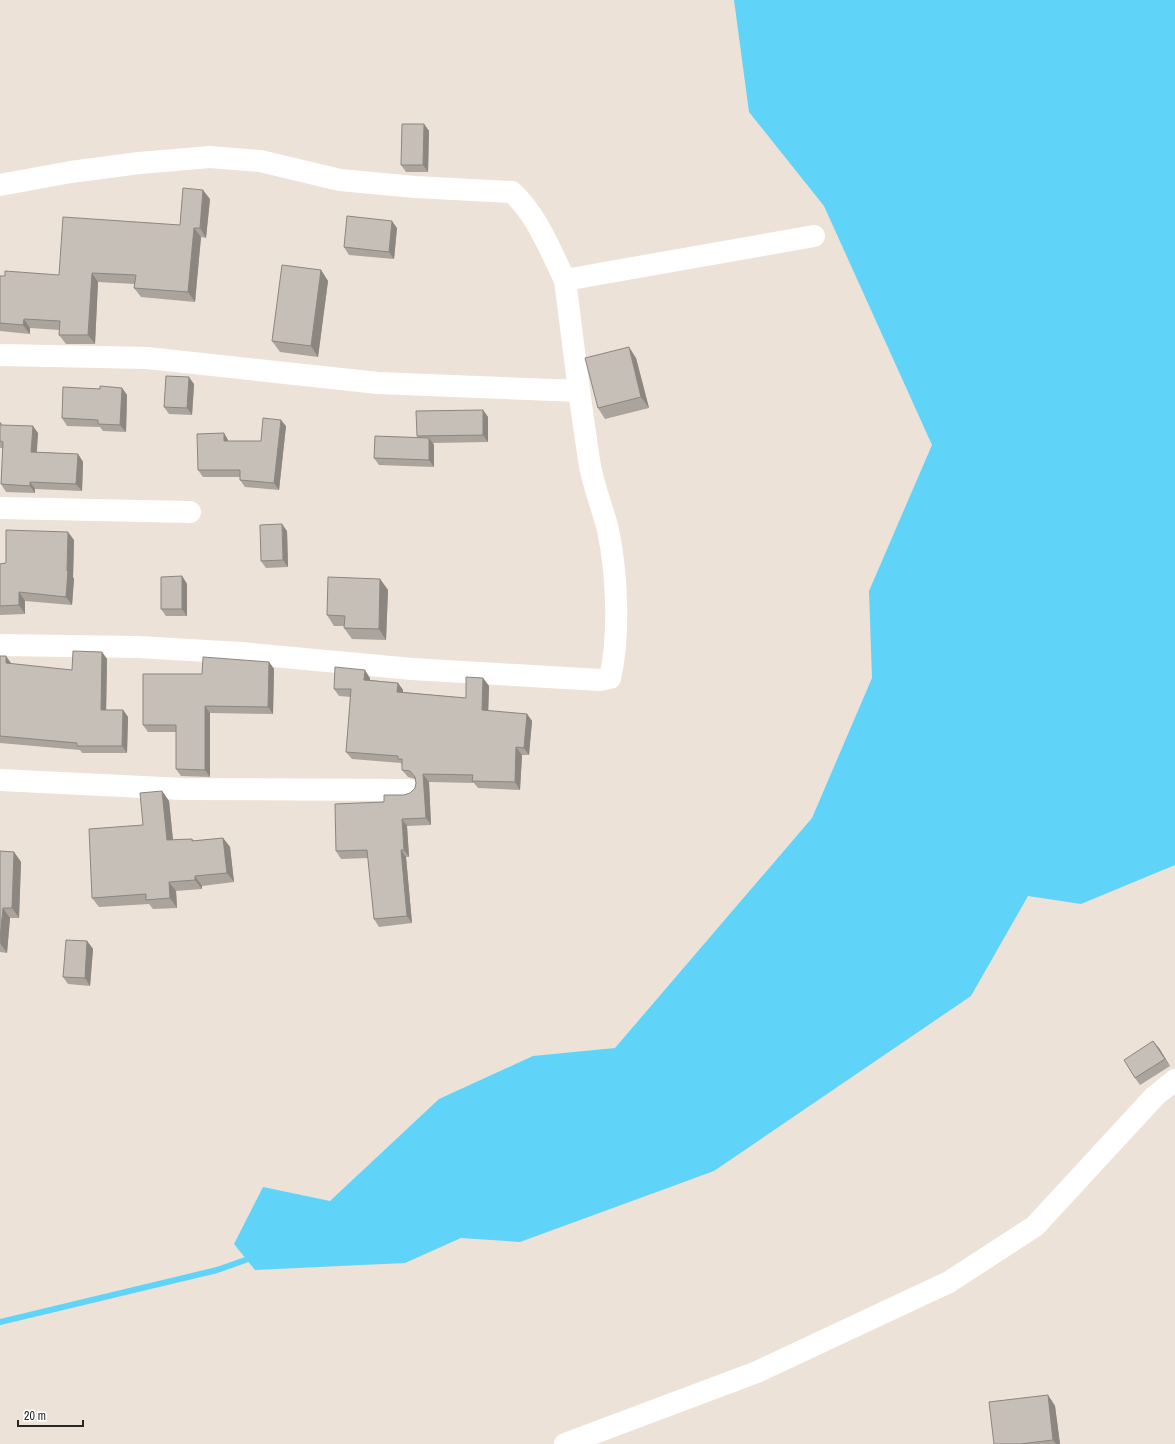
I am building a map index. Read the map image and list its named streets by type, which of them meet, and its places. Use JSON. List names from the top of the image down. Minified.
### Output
{"scale_bar":"20 m"}
